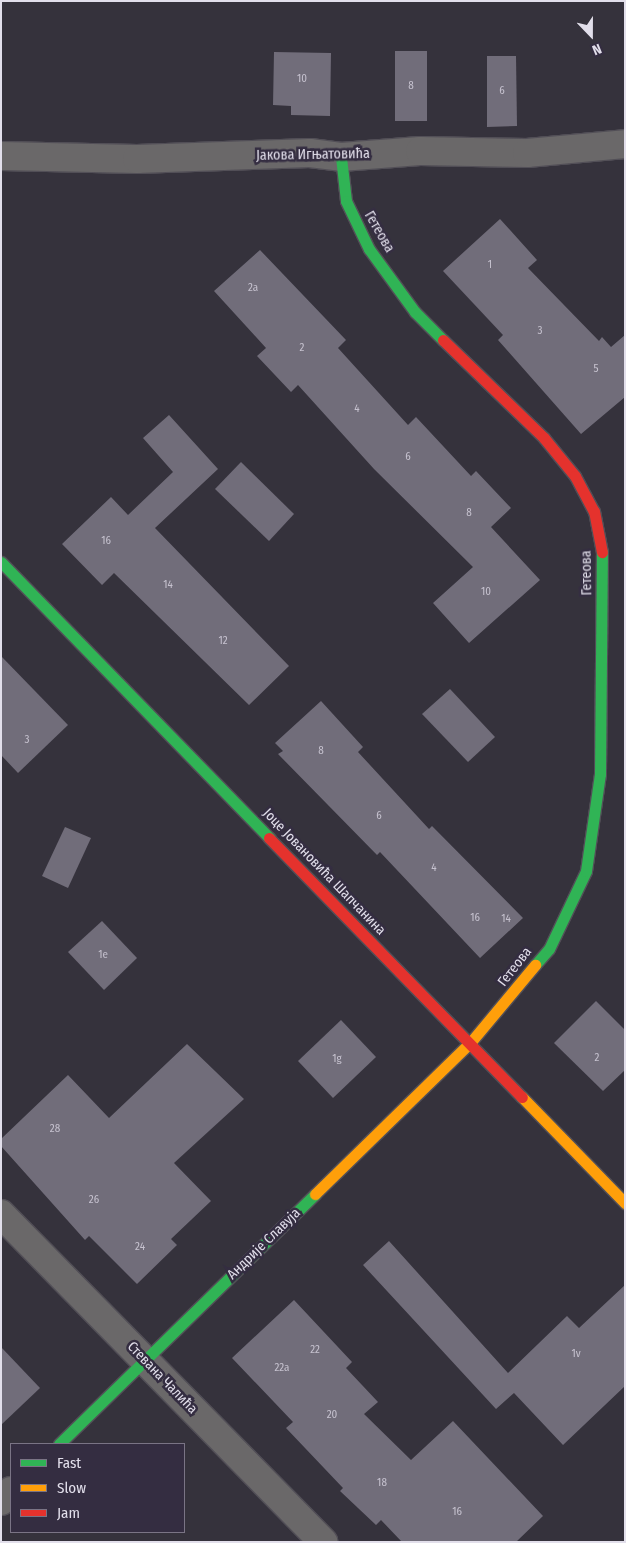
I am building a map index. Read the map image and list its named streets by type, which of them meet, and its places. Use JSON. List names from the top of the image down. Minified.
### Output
{"streets":{"street":["Јакова Игњатовића","Гетеова","Јоце Јовановића Шапчанина","Андрије Славуја","Стевана Чалића"]},"crossings":[["Јакова Игњатовића","Гетеова"],["Гетеова","Јоце Јовановића Шапчанина"],["Гетеова","Андрије Славуја"],["Јоце Јовановића Шапчанина","Андрије Славуја"],["Андрије Славуја","Стевана Чалића"]],"house_numbers":["10","8","6","1","2a","3","2","5","4","6","8","16","14","10","12","3","8","6","4","16","14","1e","2","1g","28","26","24","22","1v","22a","20","18","16"],"legend":["Fast","Slow","Jam"],"north":"bottom"}
